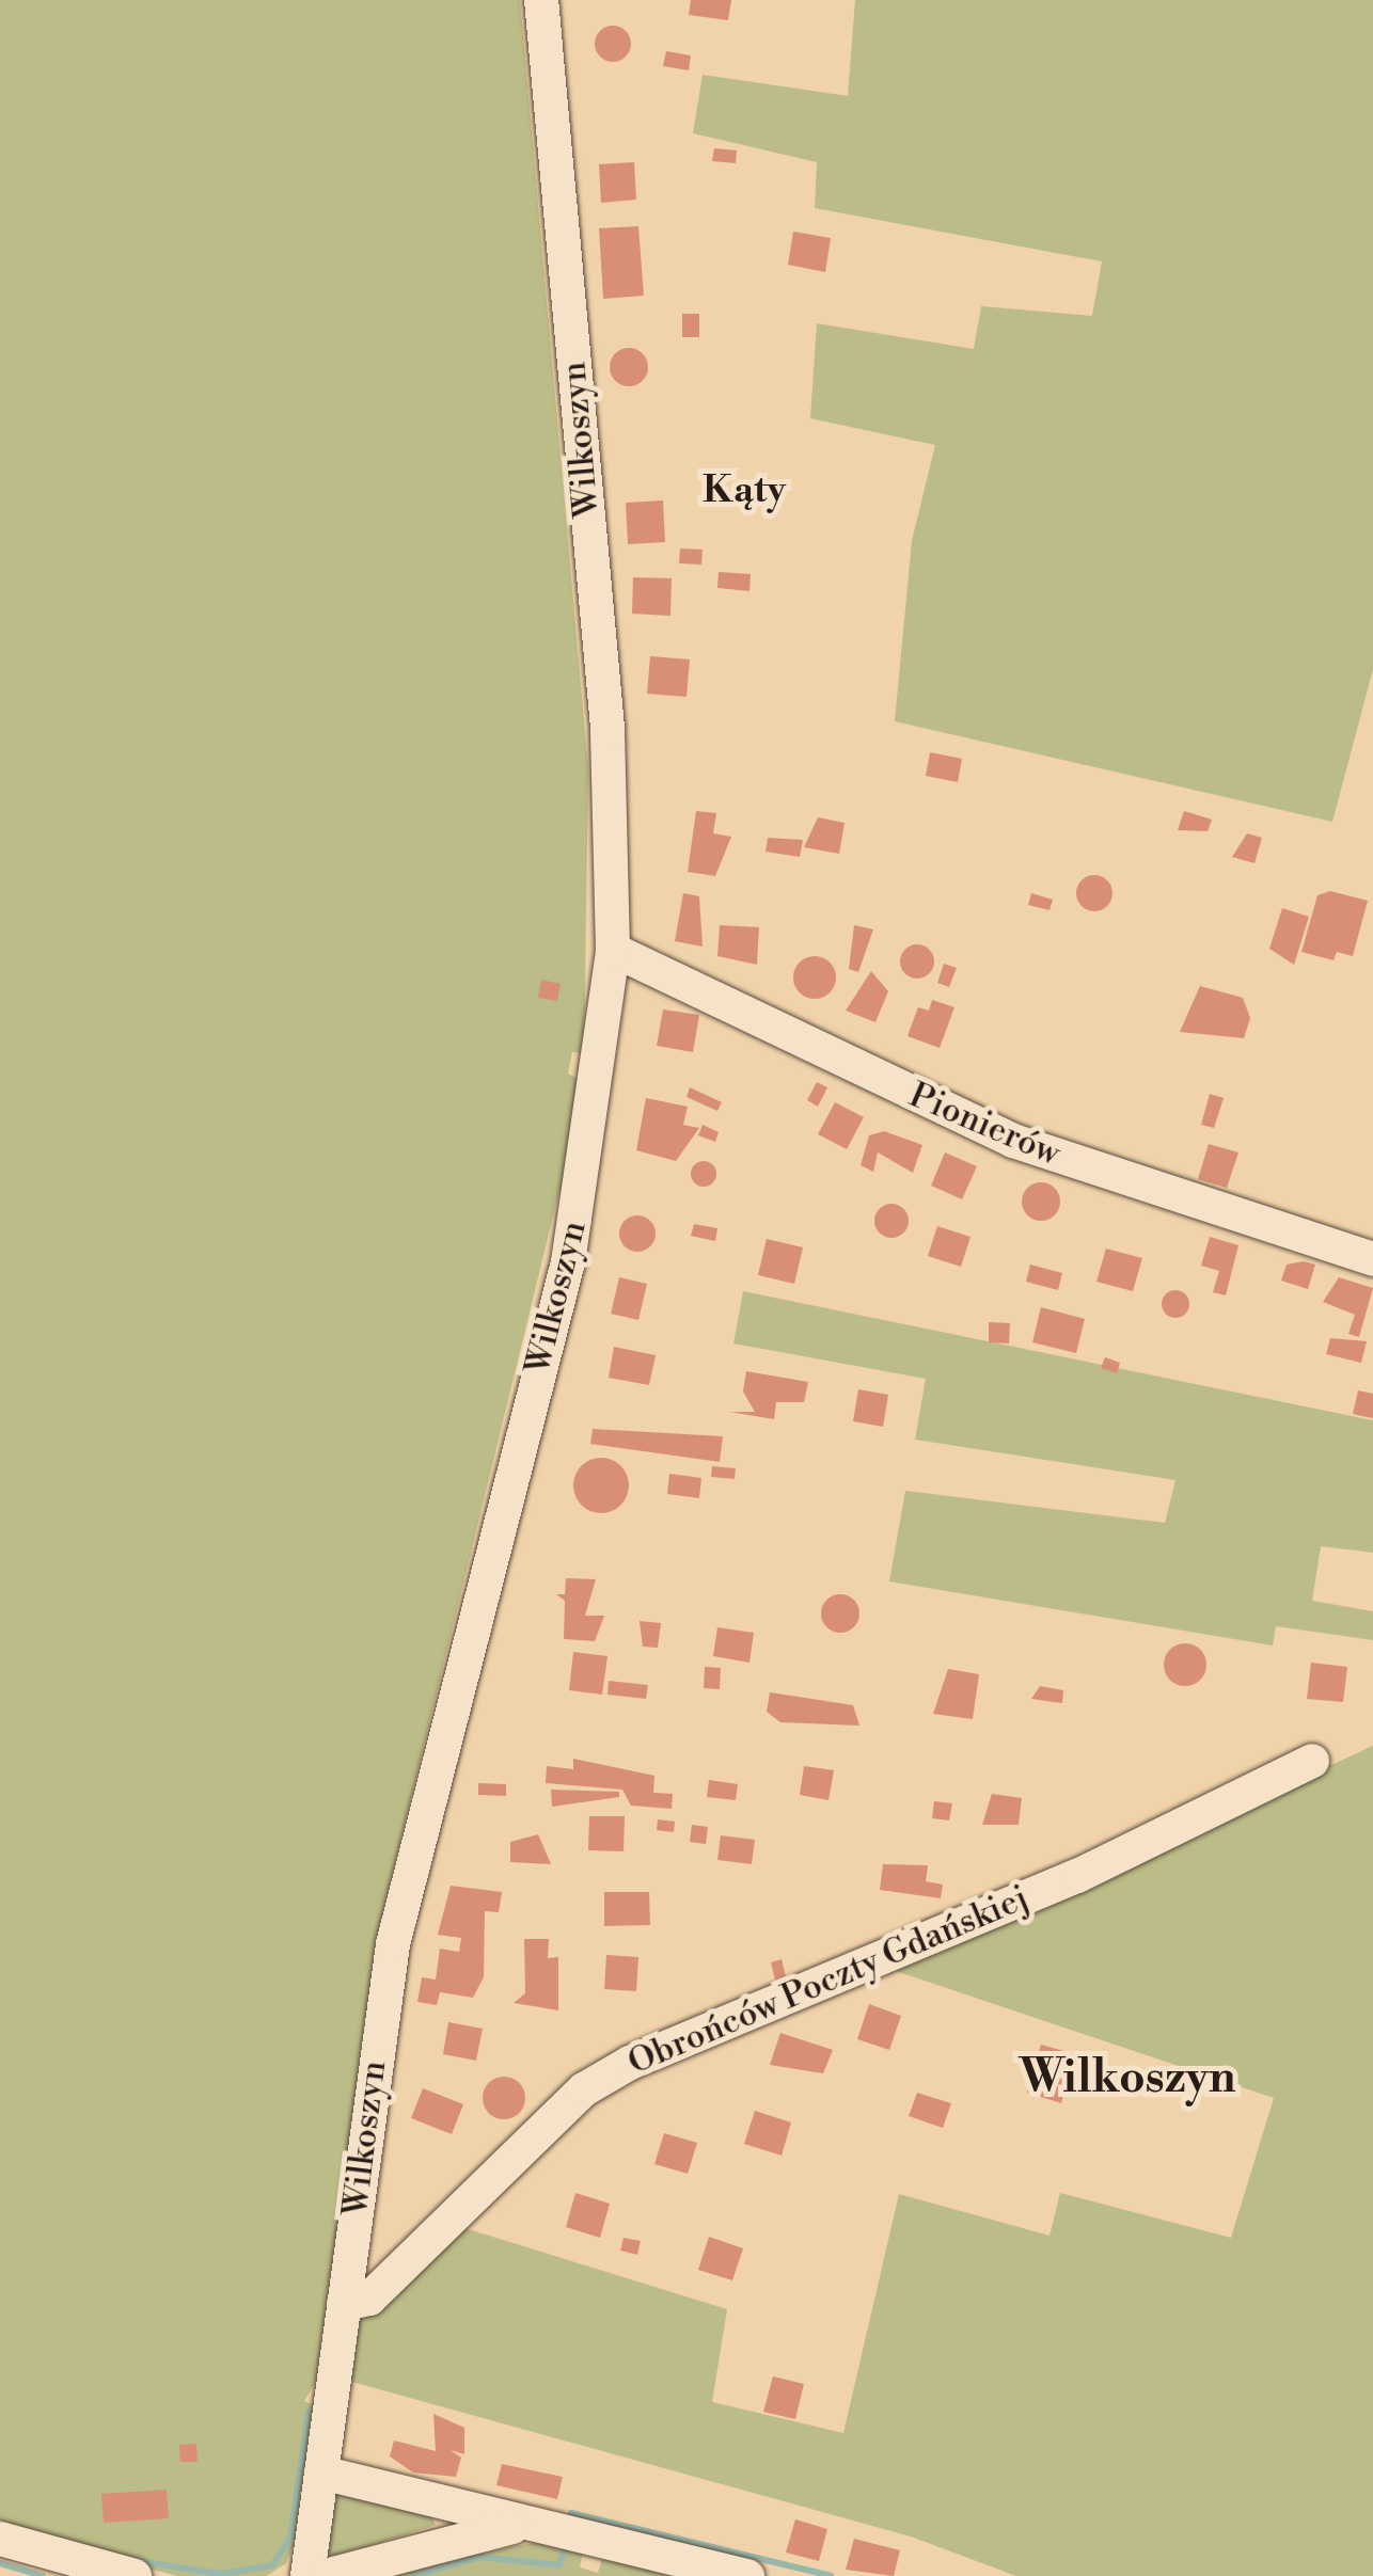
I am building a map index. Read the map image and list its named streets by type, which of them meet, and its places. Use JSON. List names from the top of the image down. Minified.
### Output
{"streets":{"street":["Wilkoszyn","Pionierów","Obrońców Poczty Gdańskiej"]},"crossings":[["Wilkoszyn","Pionierów"],["Wilkoszyn","Obrońców Poczty Gdańskiej"]],"districts":["Kąty","Wilkoszyn"]}
